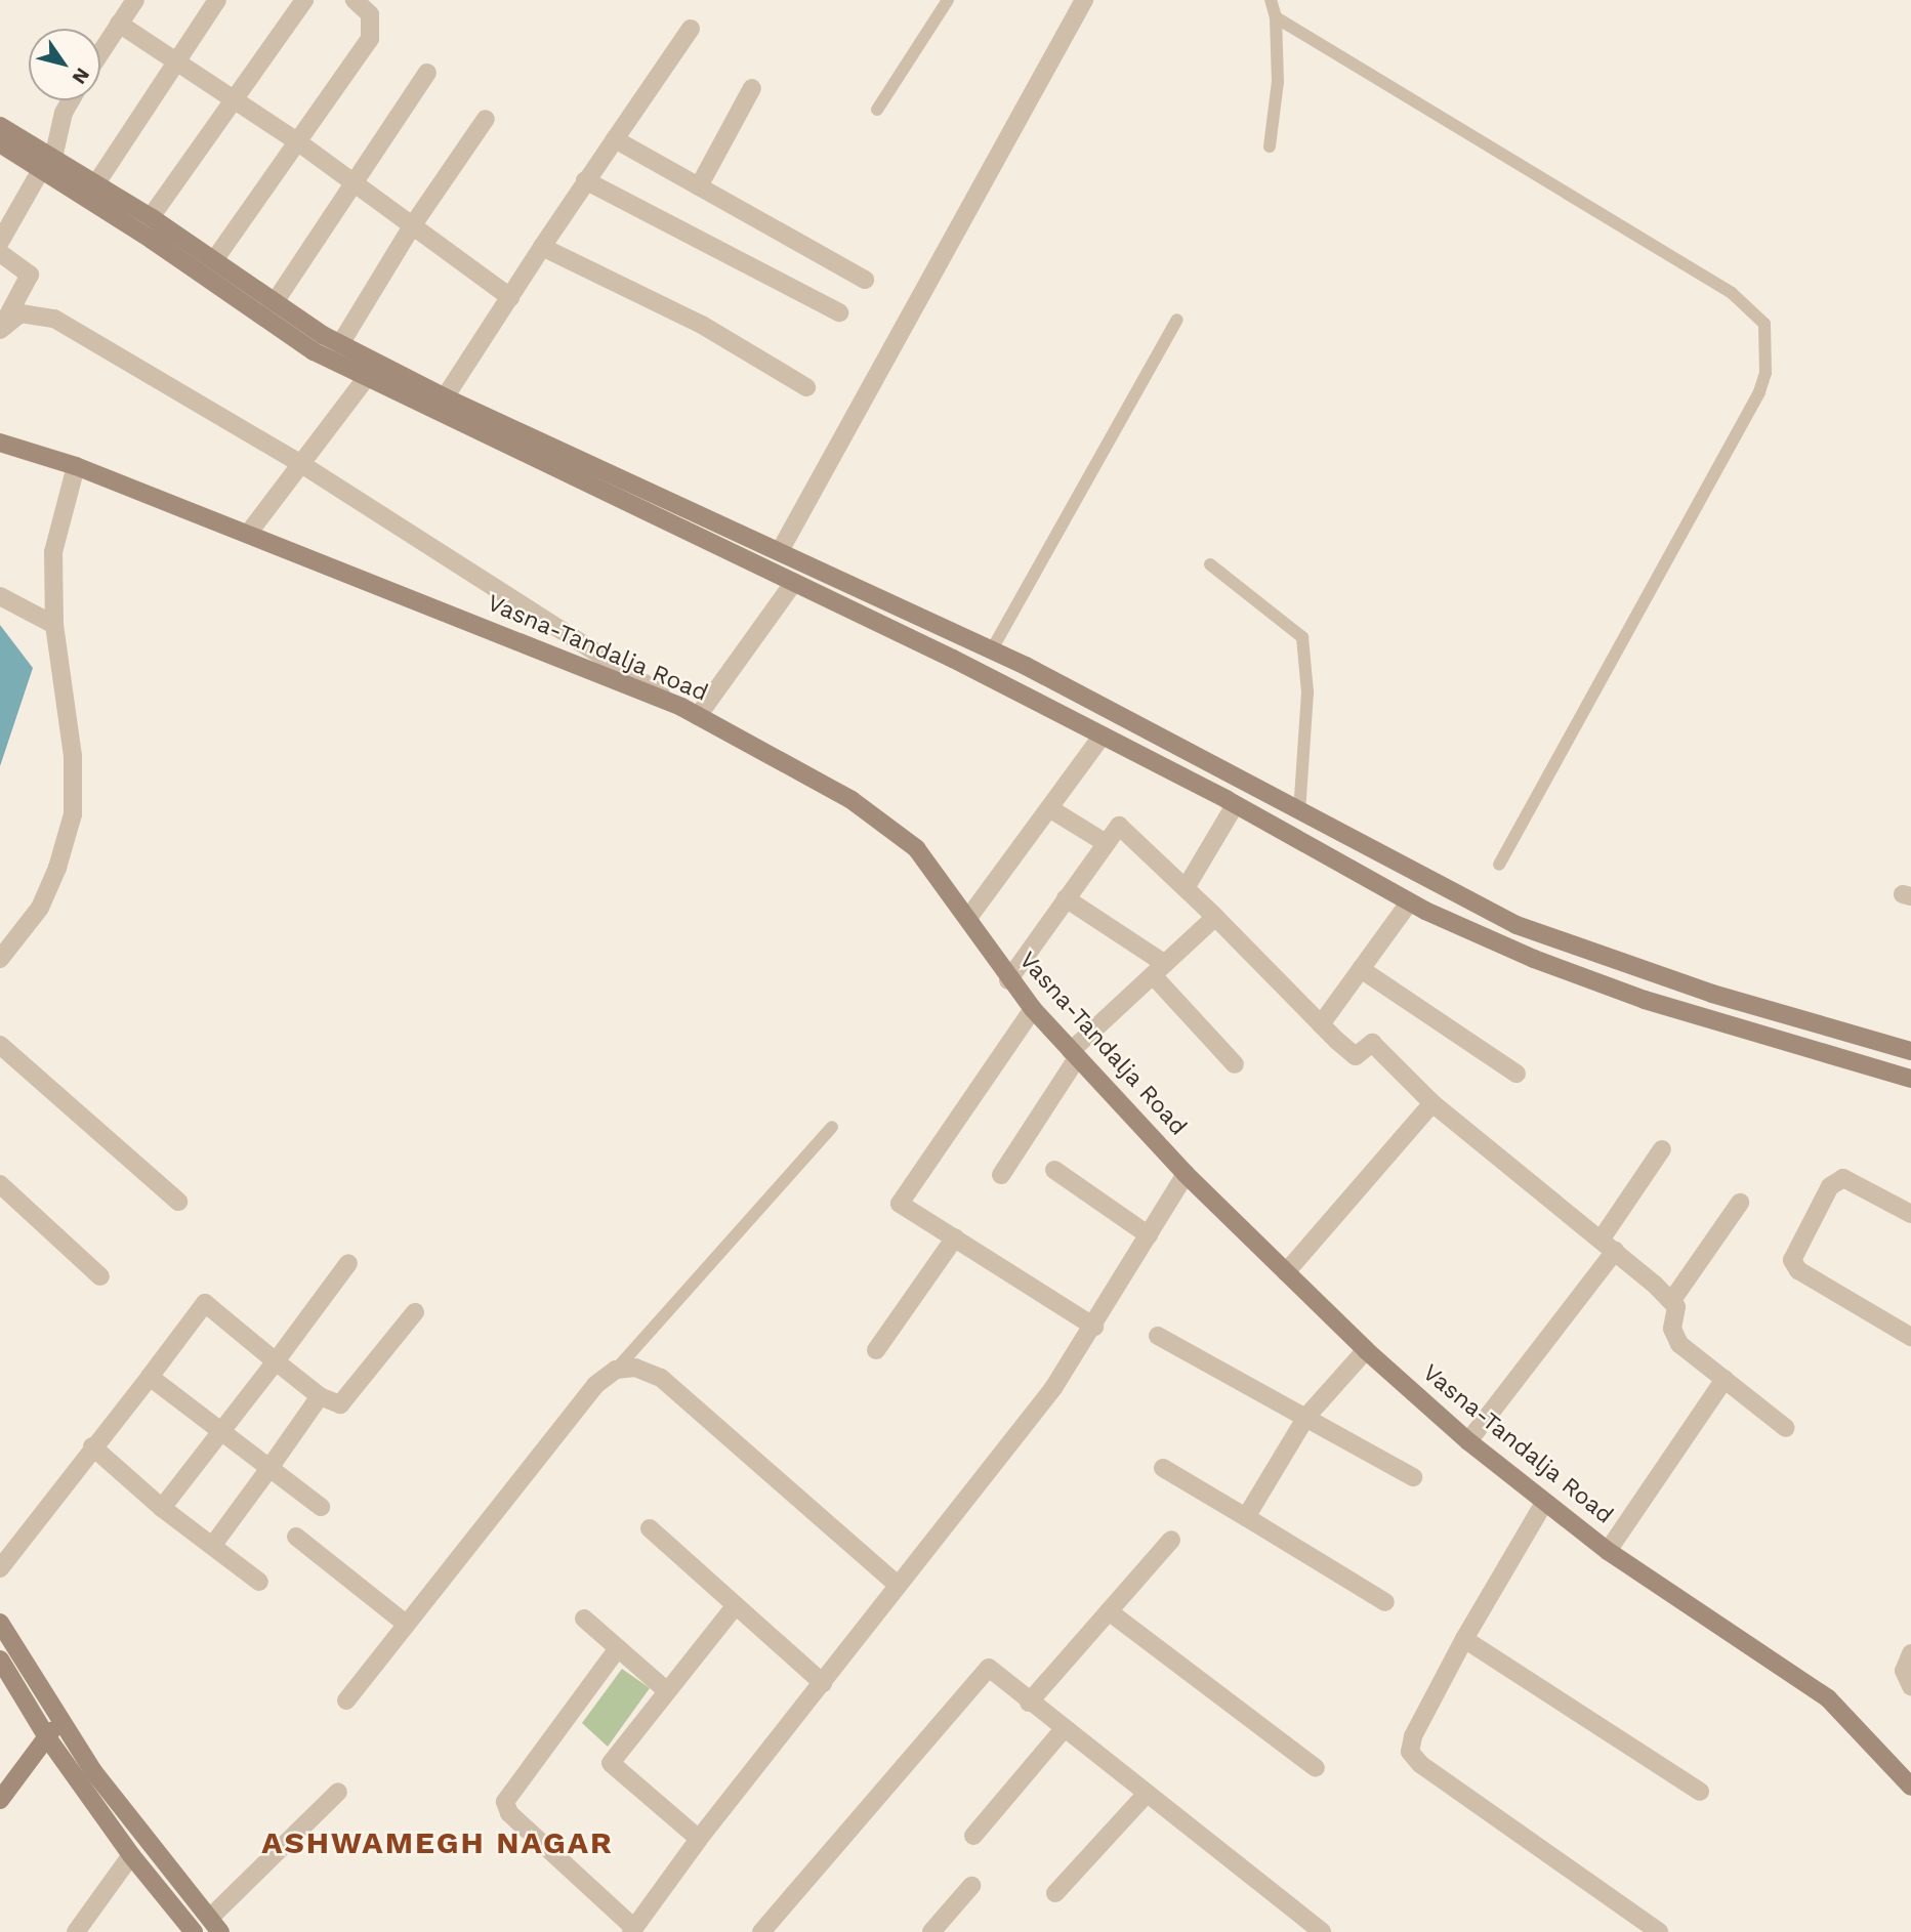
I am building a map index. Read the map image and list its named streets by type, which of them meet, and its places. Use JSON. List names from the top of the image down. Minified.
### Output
{"streets":{"street":["Vasna-Tandalja Road"]},"districts":["ASHWAMEGH NAGAR"],"north":"bottom right"}
